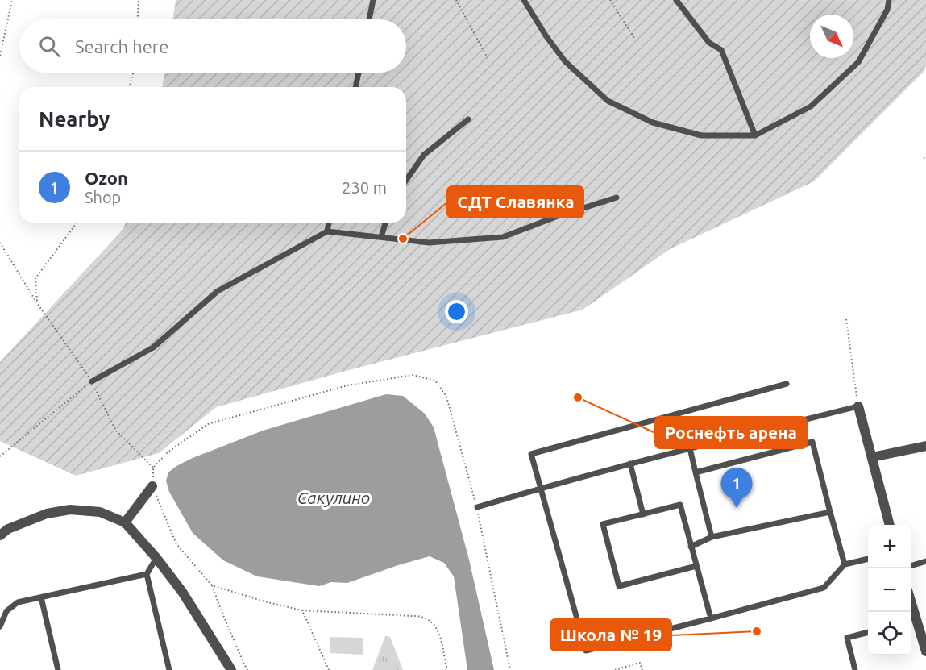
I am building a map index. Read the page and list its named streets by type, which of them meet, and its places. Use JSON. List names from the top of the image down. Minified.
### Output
{"water":["Сакулино"],"places":["СДТ Славянка","Роснефть арена","Школа № 19"],"north":"bottom right","page":{"search":"Search here","heading":"Nearby","list":[{"mark":"1","name":"Ozon","note":"Shop","value":"230 m"}],"pins":"1","map_buttons":["+","−"]}}
